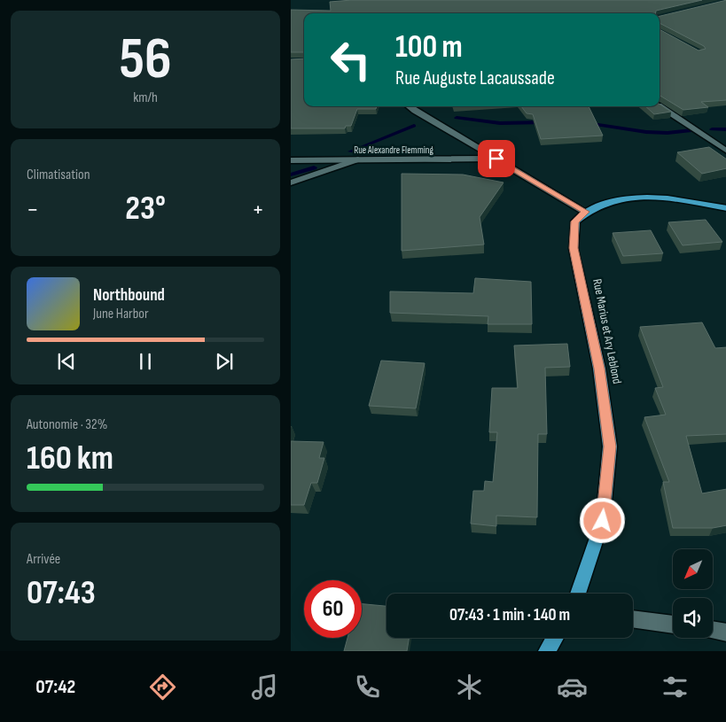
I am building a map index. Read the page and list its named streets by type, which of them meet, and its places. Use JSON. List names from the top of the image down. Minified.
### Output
{"streets":{"main road":["Rue Marius et Ary Leblond"],"street":["Rue Alexandre Flemming"]},"north":"bottom left","page":{"tile":[["56","km/h"],"Climatisation",["Autonomie · 32%","160 km"],["Arrivée","07:43"]],"turn":["100 m","Rue Auguste Lacaussade"],"heat":["−","23°","+"],"song":["Northbound","June Harbor"],"limit":"60","trip":"07:43 · 1 min · 140 m","tabs":"07:42"}}
